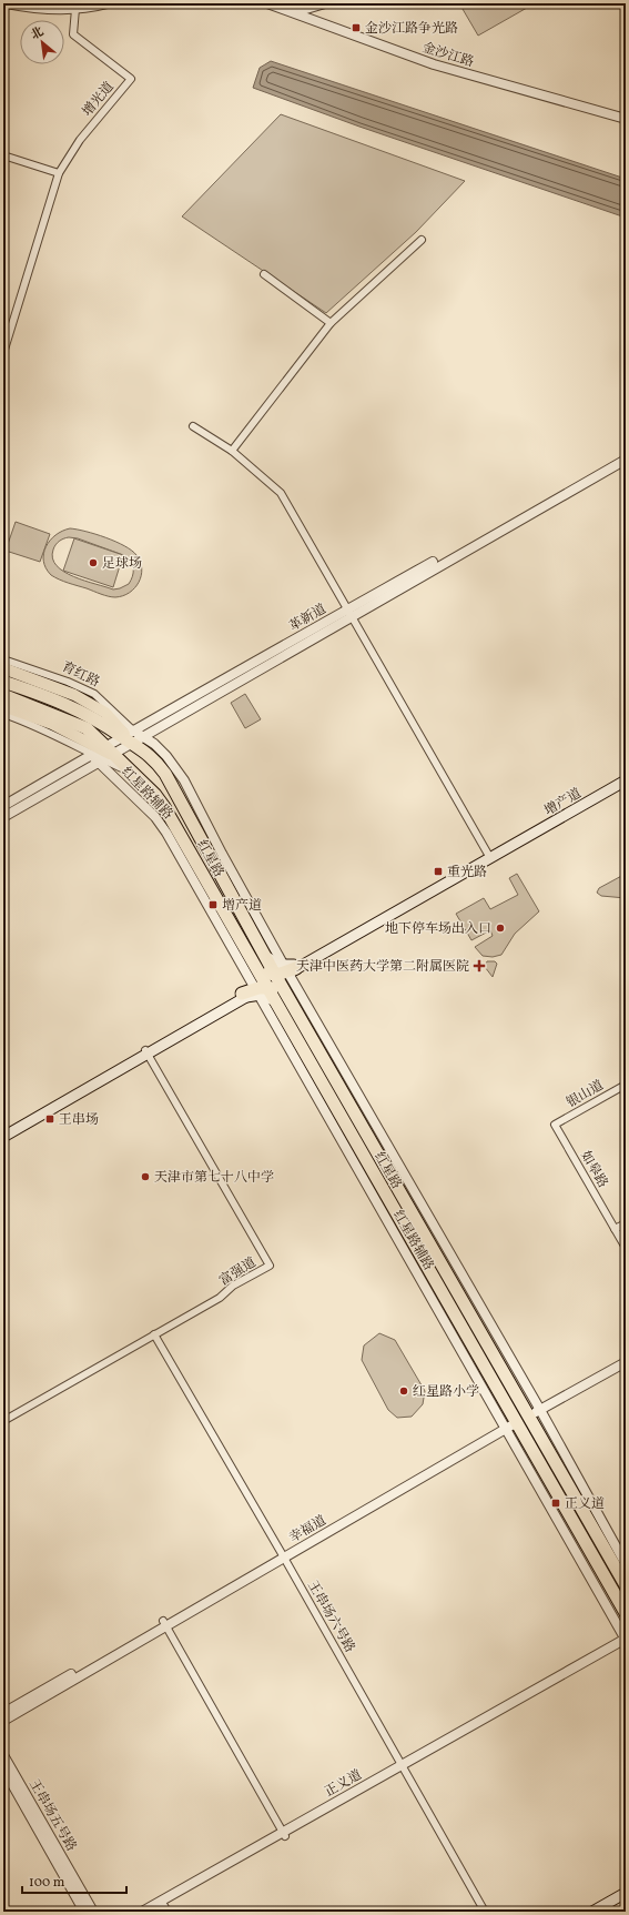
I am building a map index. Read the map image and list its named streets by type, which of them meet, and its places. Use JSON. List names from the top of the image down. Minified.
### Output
{"streets":{"highway":["红星路"],"main road":["增产道"],"street":["金沙江路","增光道","革新道","育红路","红星路辅路","银山道","如皋路","富强道","幸福道","王串场六号路","正义道","王串场五号路"]},"crossings":[["革新道","育红路"],["革新道","红星路辅路"],["革新道","红星路"],["育红路","红星路辅路"],["育红路","红星路"],["红星路辅路","增产道"],["红星路辅路","红星路"],["红星路辅路","幸福道"],["红星路辅路","正义道"],["增产道","红星路"],["红星路","幸福道"],["银山道","如皋路"],["富强道","王串场六号路"],["幸福道","王串场六号路"],["王串场六号路","正义道"]],"places":{"transit":["金沙江路争光路","重光路","增产道","王串场","正义道"],"other":["足球场","地下停车场出入口","天津市第七十八中学","红星路小学"],"health":["天津中医药大学第二附属医院"]},"scale_bar":"100 m","north":"top left"}
